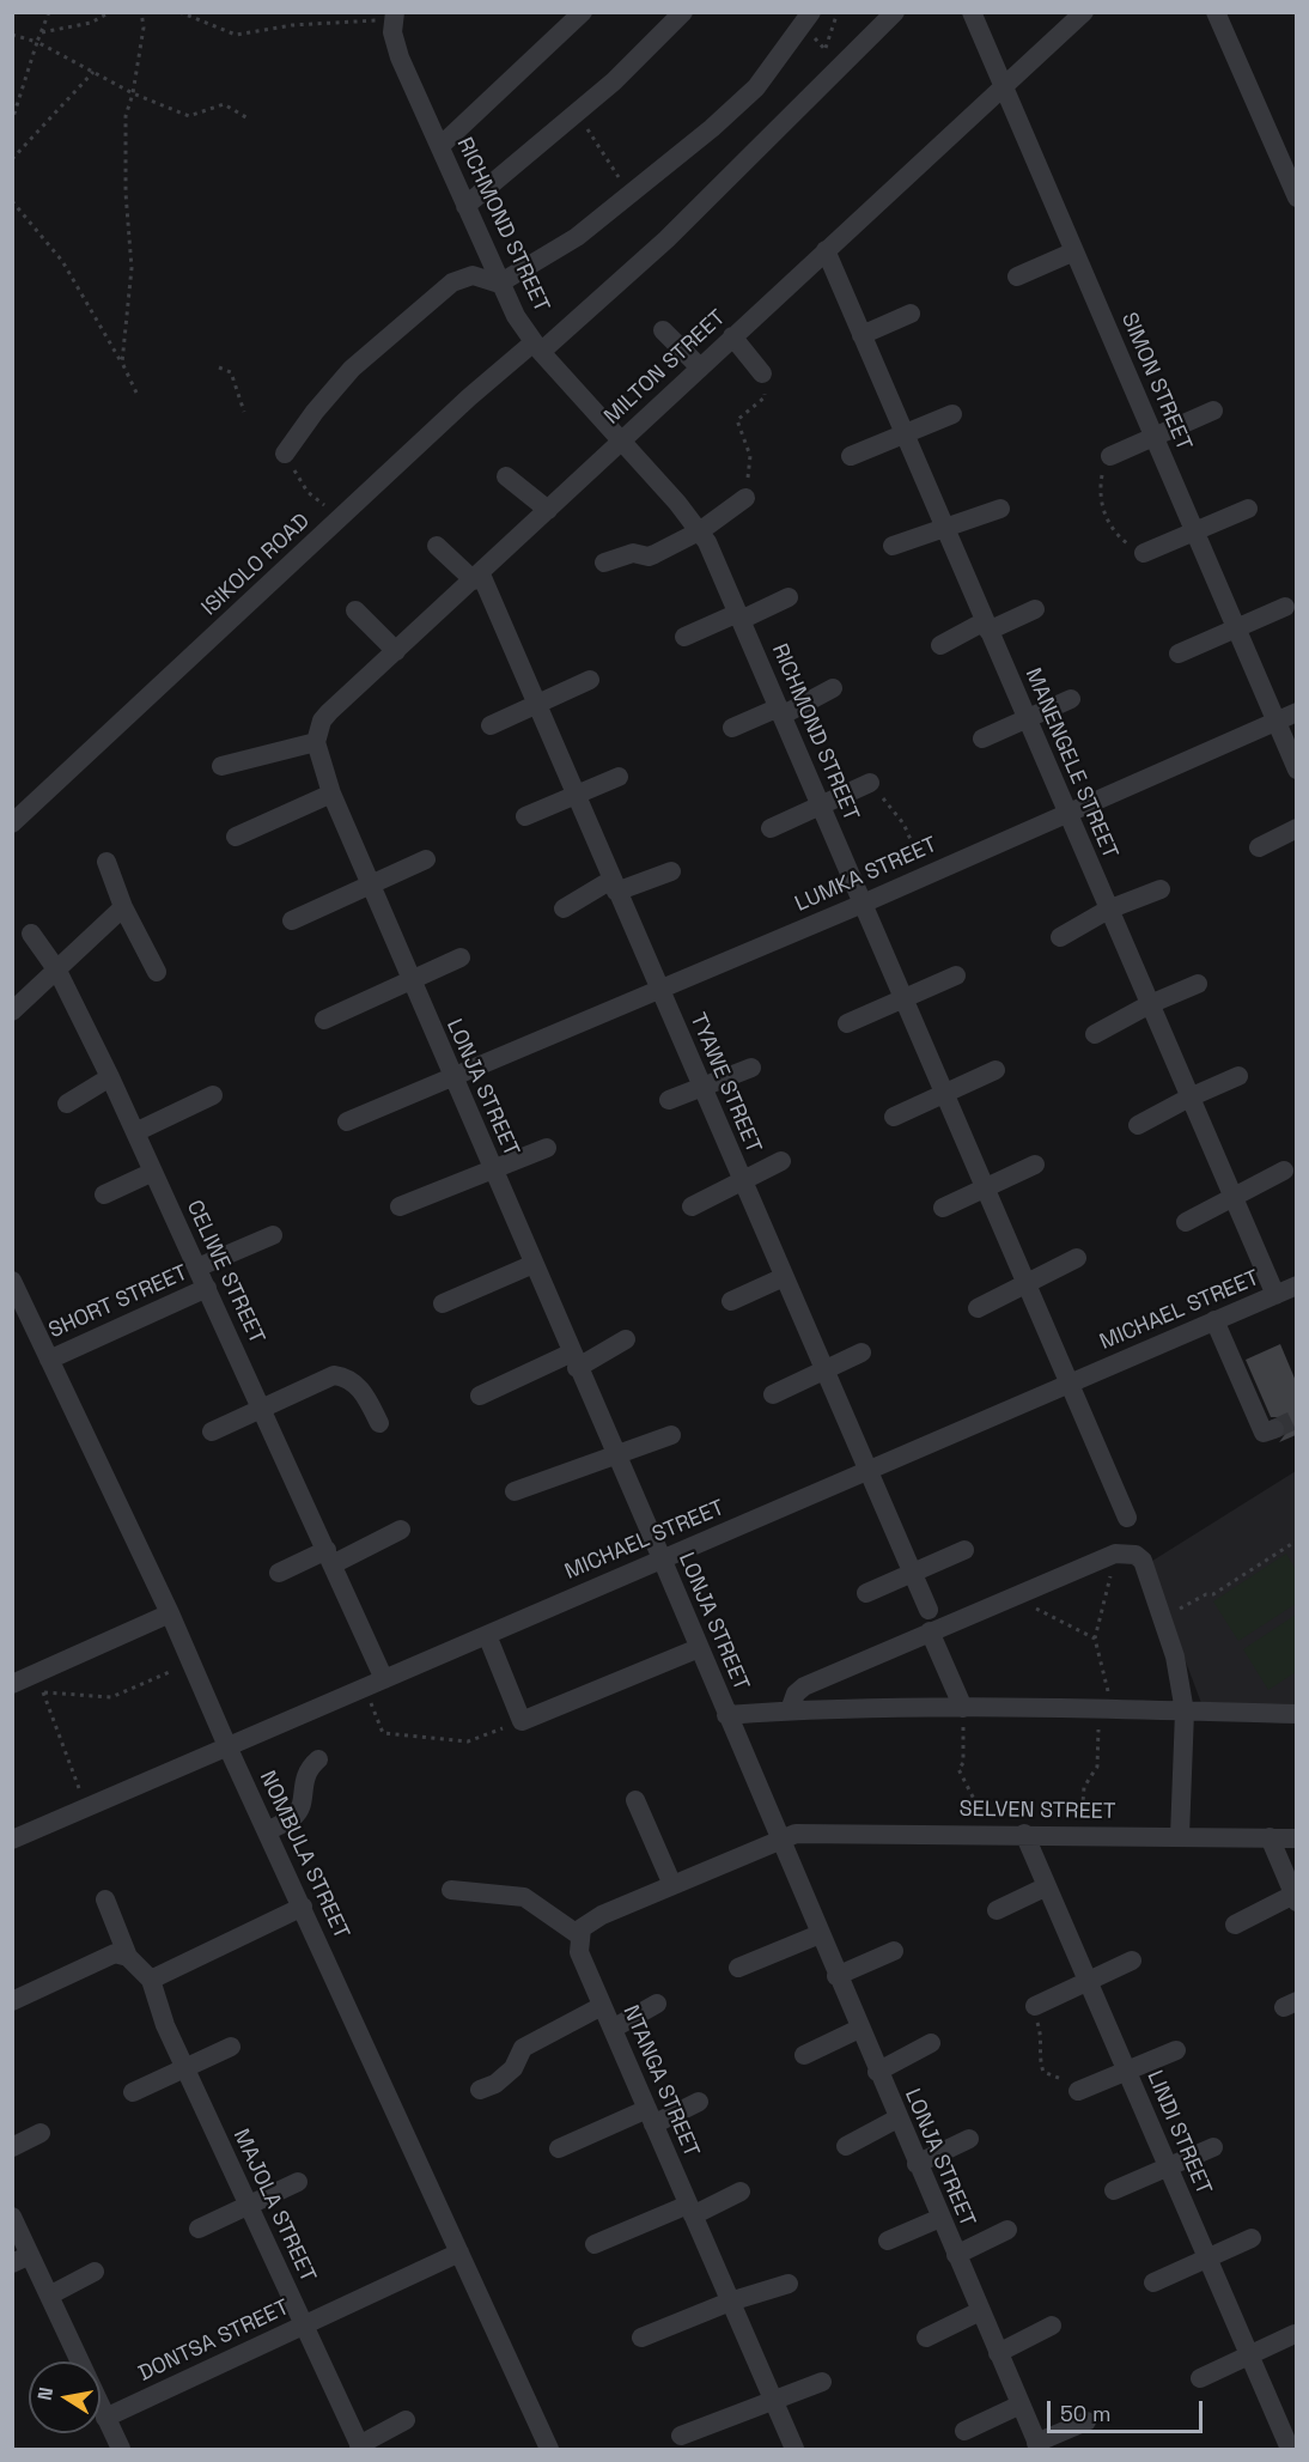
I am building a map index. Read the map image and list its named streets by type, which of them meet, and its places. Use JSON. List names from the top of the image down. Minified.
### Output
{"streets":{"street":["RICHMOND STREET","MILTON STREET","SIMON STREET","ISIKOLO ROAD","MANENGELE STREET","LUMKA STREET","TYAWE STREET","LONJA STREET","CELIWE STREET","SHORT STREET","MICHAEL STREET","SELVEN STREET","NOMBULA STREET","NTANGA STREET","LINDI STREET","MAJOLA STREET","DONTSA STREET"]},"crossings":[["RICHMOND STREET","MILTON STREET"],["RICHMOND STREET","ISIKOLO ROAD"],["RICHMOND STREET","LUMKA STREET"],["RICHMOND STREET","MICHAEL STREET"],["MILTON STREET","SIMON STREET"],["MILTON STREET","MANENGELE STREET"],["MILTON STREET","TYAWE STREET"],["SIMON STREET","LUMKA STREET"],["MANENGELE STREET","LUMKA STREET"],["MANENGELE STREET","MICHAEL STREET"],["LUMKA STREET","TYAWE STREET"],["LUMKA STREET","LONJA STREET"],["TYAWE STREET","MICHAEL STREET"],["LONJA STREET","MICHAEL STREET"],["LONJA STREET","SELVEN STREET"],["CELIWE STREET","SHORT STREET"],["CELIWE STREET","MICHAEL STREET"],["SHORT STREET","NOMBULA STREET"],["MICHAEL STREET","NOMBULA STREET"],["SELVEN STREET","LINDI STREET"],["NOMBULA STREET","DONTSA STREET"],["MAJOLA STREET","DONTSA STREET"]],"scale_bar":"50 m","north":"left"}
